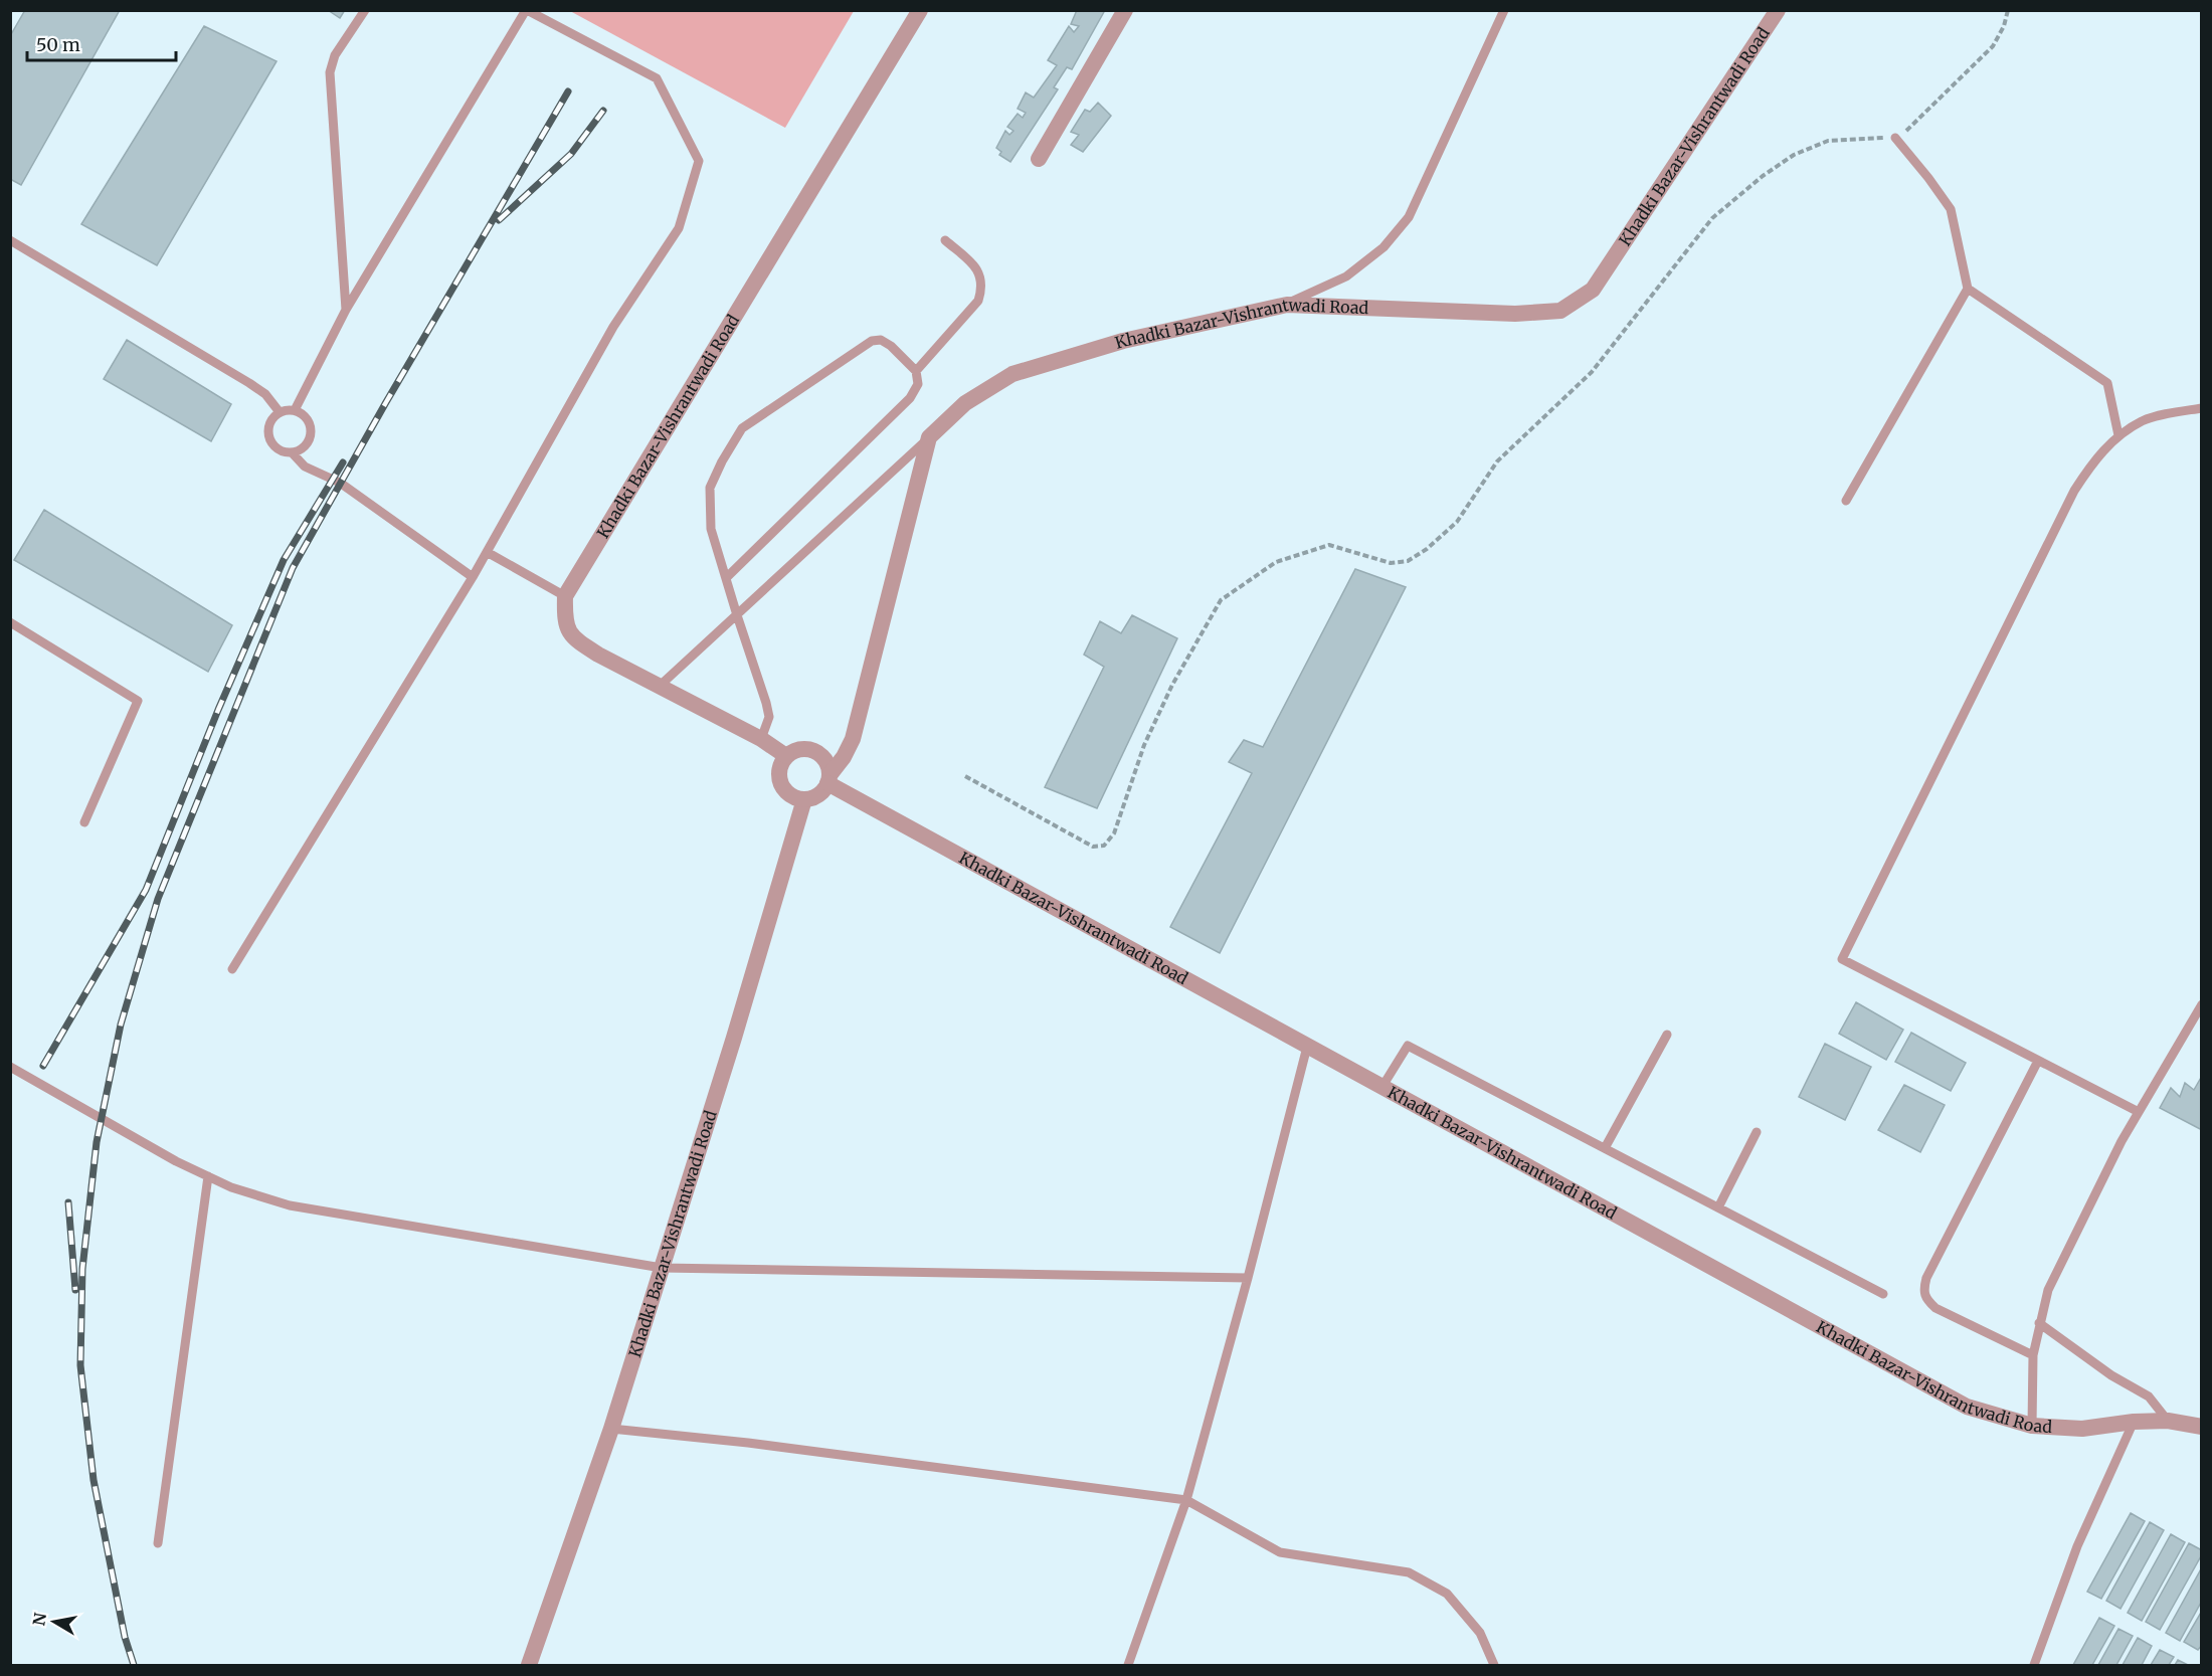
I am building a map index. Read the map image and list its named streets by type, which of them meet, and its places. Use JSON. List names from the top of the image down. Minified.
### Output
{"streets":{"street":["Khadki Bazar-Vishrantwadi Road"]},"scale_bar":"50 m","north":"left"}
